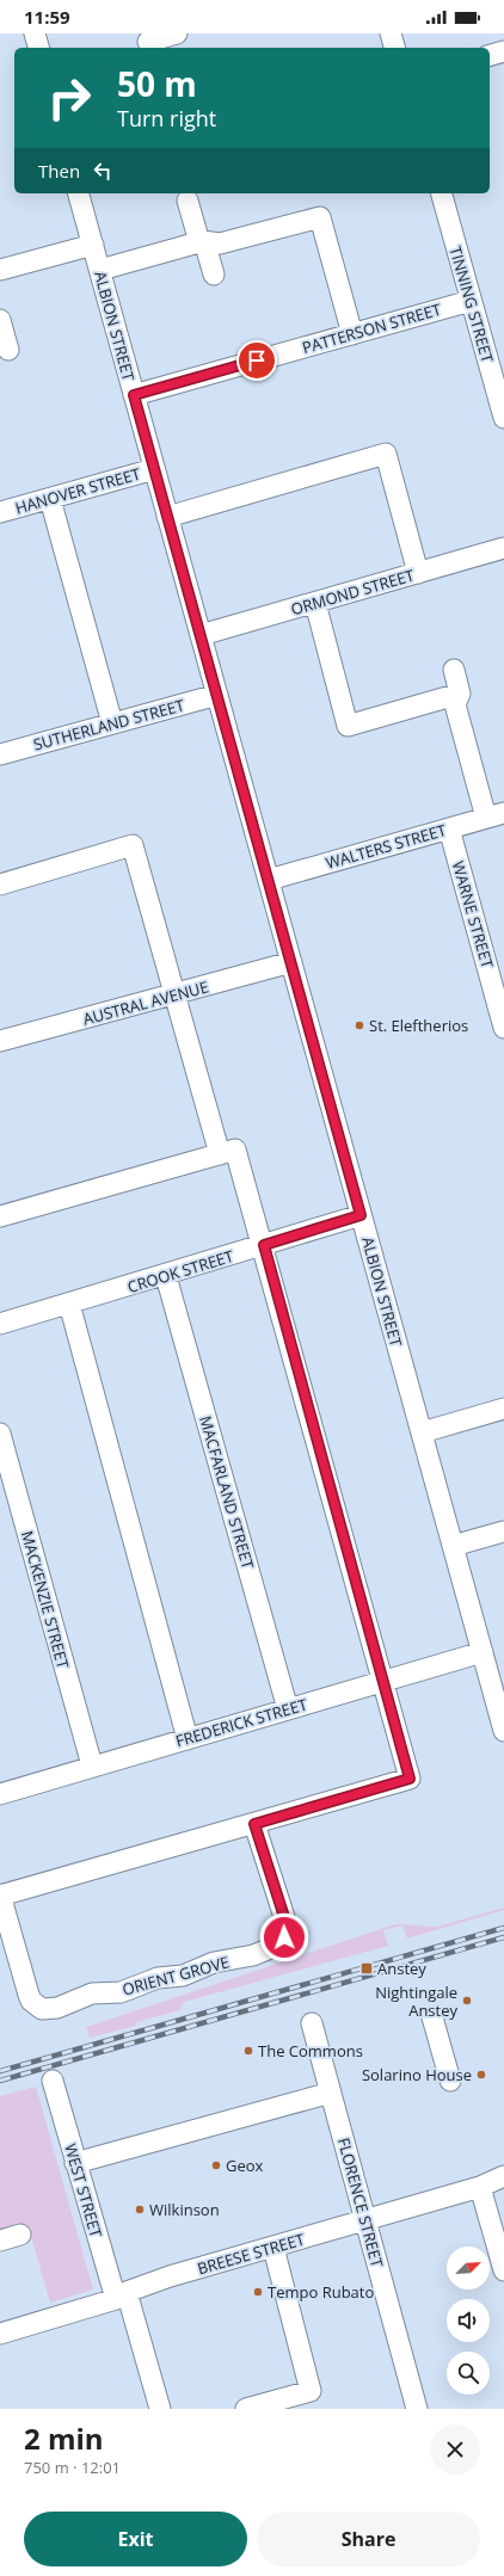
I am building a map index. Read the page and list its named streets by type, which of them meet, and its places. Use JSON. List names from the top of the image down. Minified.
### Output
{"streets":{"street":["TINNING STREET","ALBION STREET","PATTERSON STREET","HANOVER STREET","ORMOND STREET","SUTHERLAND STREET","WALTERS STREET","WARNE STREET","AUSTRAL AVENUE","CROOK STREET","MACFARLAND STREET","MACKENZIE STREET","FREDERICK STREET","ORIENT GROVE","WEST STREET","FLORENCE STREET","BREESE STREET"]},"crossings":[["TINNING STREET","PATTERSON STREET"],["ALBION STREET","PATTERSON STREET"],["ALBION STREET","HANOVER STREET"],["ALBION STREET","ORMOND STREET"],["ALBION STREET","SUTHERLAND STREET"],["ALBION STREET","WALTERS STREET"],["ALBION STREET","AUSTRAL AVENUE"],["ALBION STREET","CROOK STREET"],["ALBION STREET","FREDERICK STREET"],["WALTERS STREET","WARNE STREET"],["CROOK STREET","MACFARLAND STREET"],["MACFARLAND STREET","FREDERICK STREET"],["MACKENZIE STREET","FREDERICK STREET"],["WEST STREET","BREESE STREET"],["FLORENCE STREET","BREESE STREET"]],"places":{"other":["St. Eleftherios","Nightingale Anstey","The Commons","Solarino House","Geox","Wilkinson","Tempo Rubato"],"transit":["Anstey"]},"north":"top right","page":{"status":"11:59","turn":["50 m","Turn right"],"then":"Then","heading":["2 min","750 m · 12:01"],"buttons":["Exit","Share"]}}
